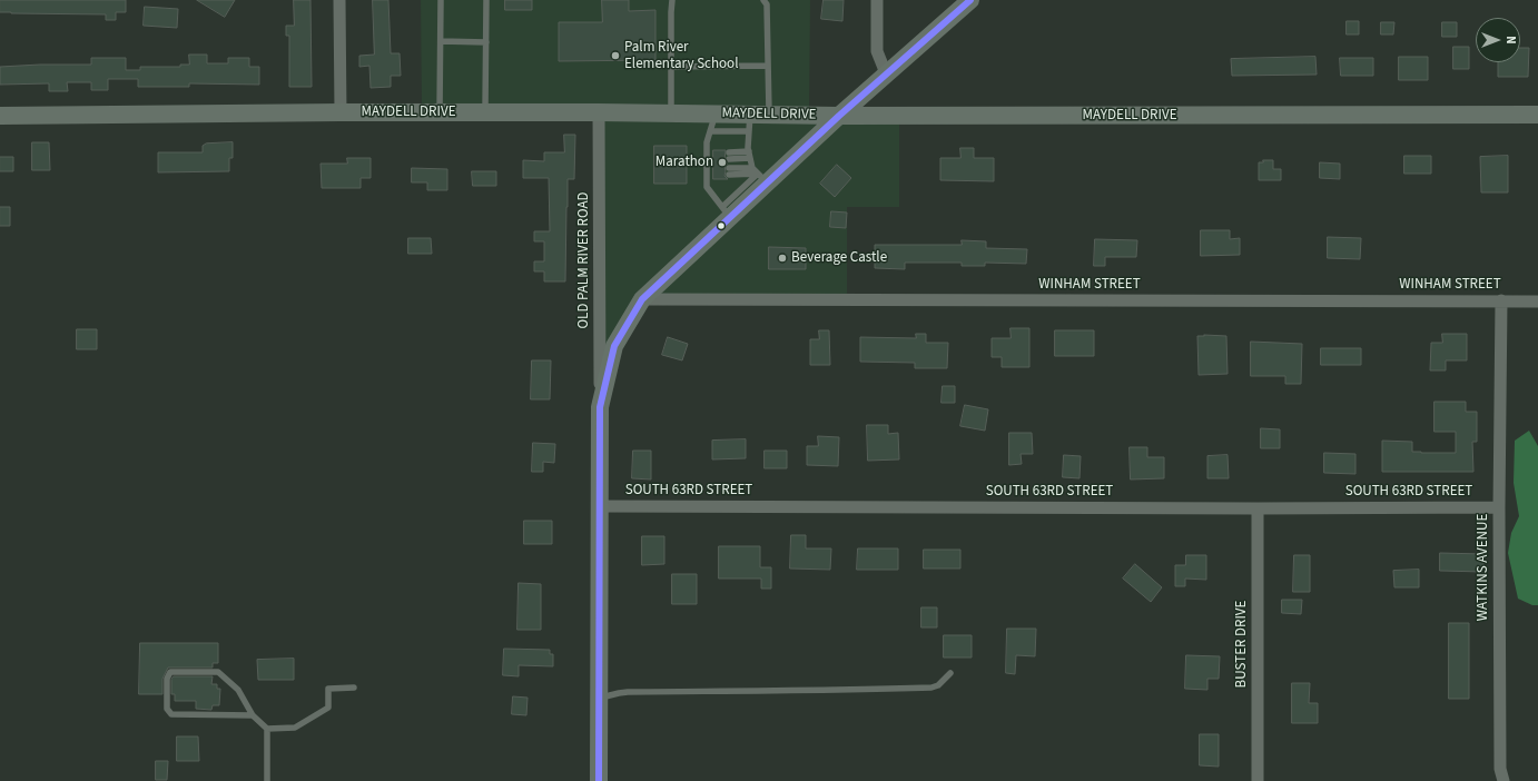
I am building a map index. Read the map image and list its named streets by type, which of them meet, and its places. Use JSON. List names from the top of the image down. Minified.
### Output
{"streets":{"street":["MAYDELL DRIVE","OLD PALM RIVER ROAD","WINHAM STREET","SOUTH 63RD STREET","WATKINS AVENUE","BUSTER DRIVE"]},"crossings":[["MAYDELL DRIVE","OLD PALM RIVER ROAD"],["WINHAM STREET","WATKINS AVENUE"],["SOUTH 63RD STREET","WATKINS AVENUE"],["SOUTH 63RD STREET","BUSTER DRIVE"]],"places":["Palm River Elementary School","Marathon","Beverage Castle"],"north":"right"}
